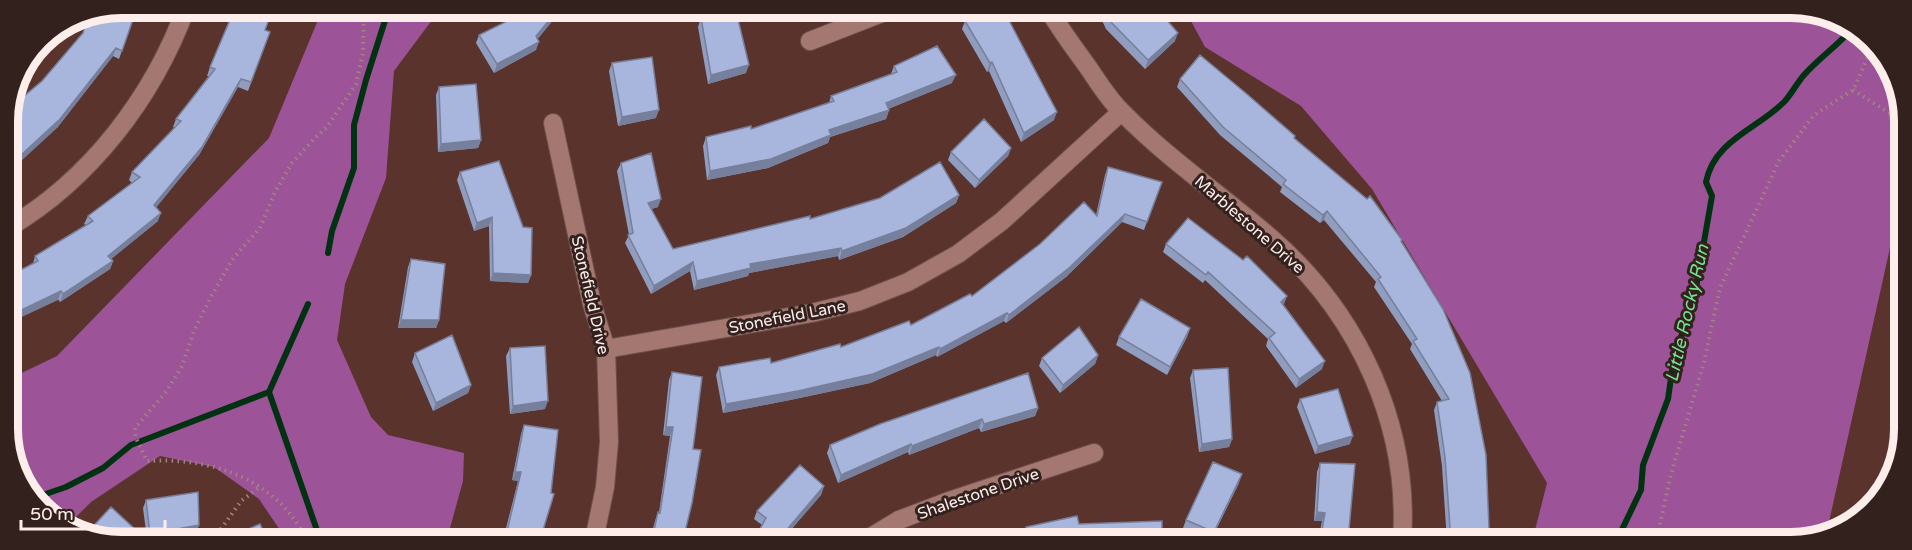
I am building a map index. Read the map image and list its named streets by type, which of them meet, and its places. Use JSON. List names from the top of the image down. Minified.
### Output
{"streets":{"street":["Marblestone Drive","Stonefield Drive","Stonefield Lane","Shalestone Drive"]},"crossings":[["Marblestone Drive","Stonefield Lane"],["Stonefield Drive","Stonefield Lane"]],"water":["Little Rocky Run"],"scale_bar":"50 m"}
